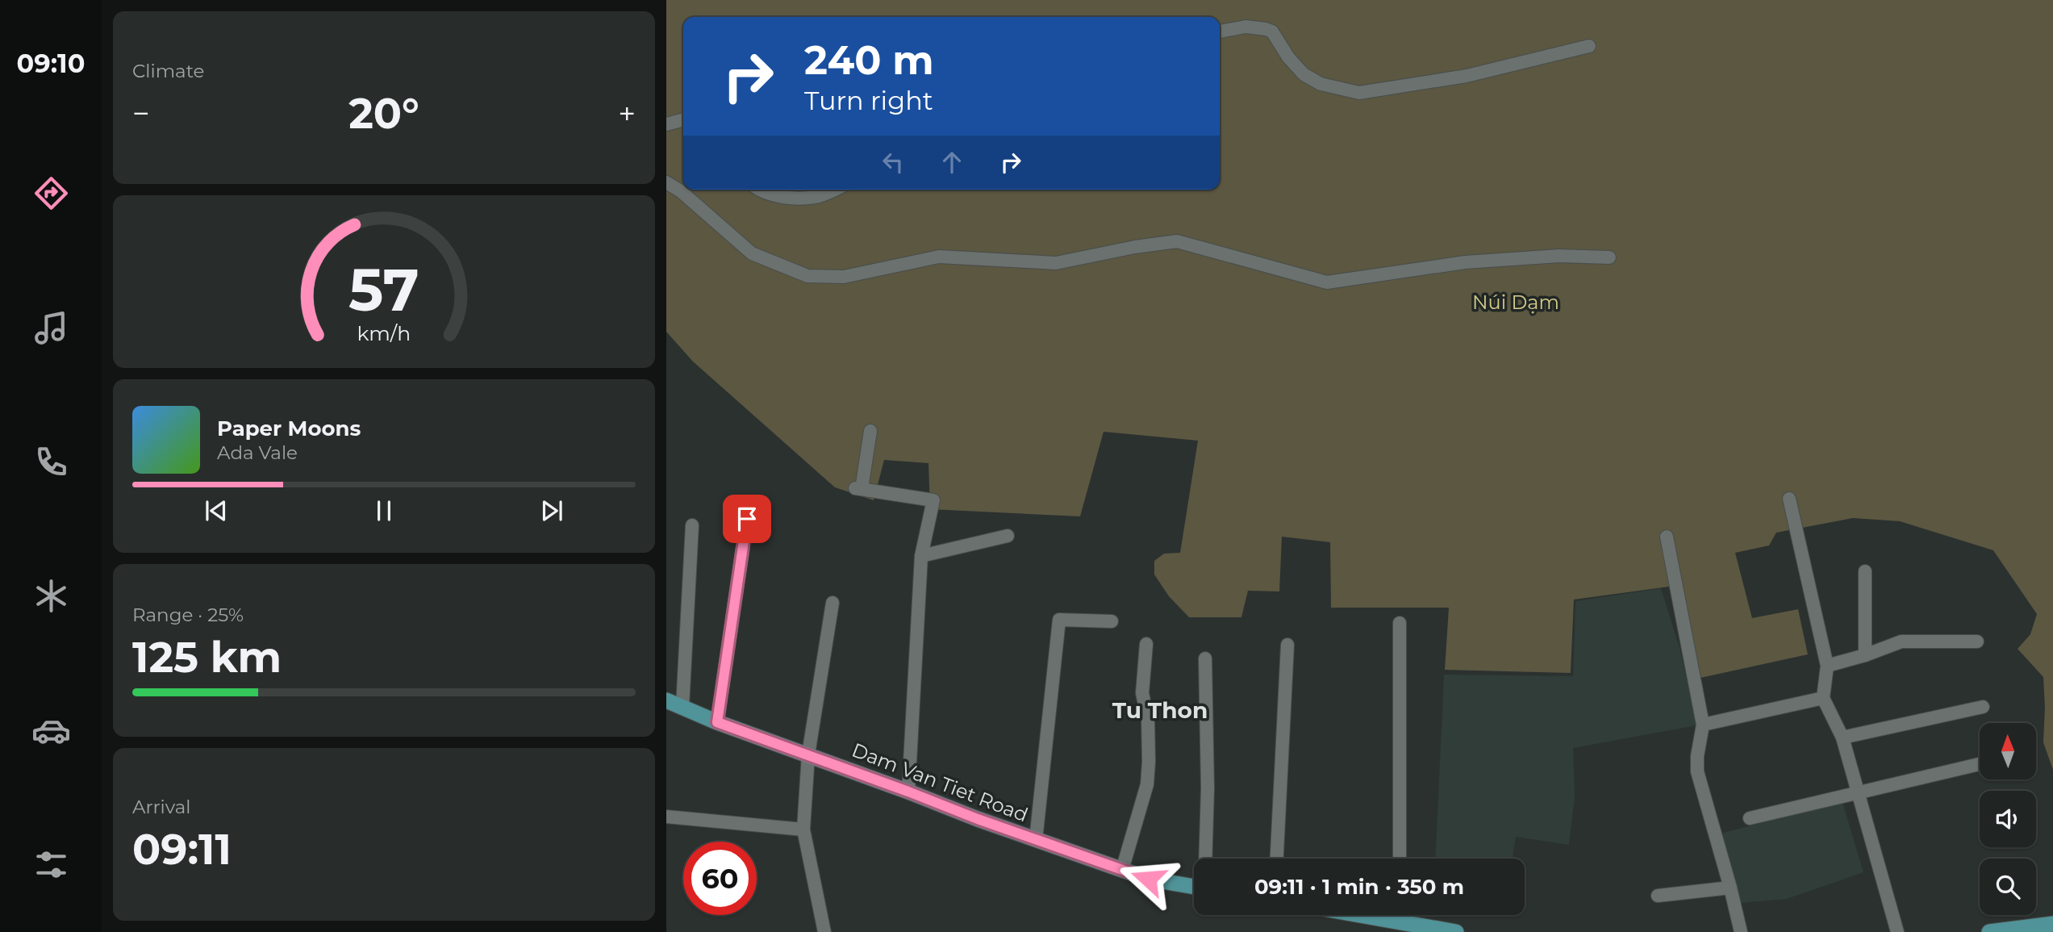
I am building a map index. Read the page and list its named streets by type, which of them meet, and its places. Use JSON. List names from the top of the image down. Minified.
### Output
{"streets":{"main road":["Dam Van Tiet Road"]},"districts":["Tu Thon"],"parks":["Núi Dạm"],"north":"top","page":{"tabs":"09:10","tile":["Climate",["Range · 25%","125 km"],["Arrival","09:11"]],"turn":["240 m","Turn right"],"heat":["−","20°","+"],"song":["Paper Moons","Ada Vale"],"limit":"60","trip":"09:11 · 1 min · 350 m","gauge":["57","km/h"]}}
